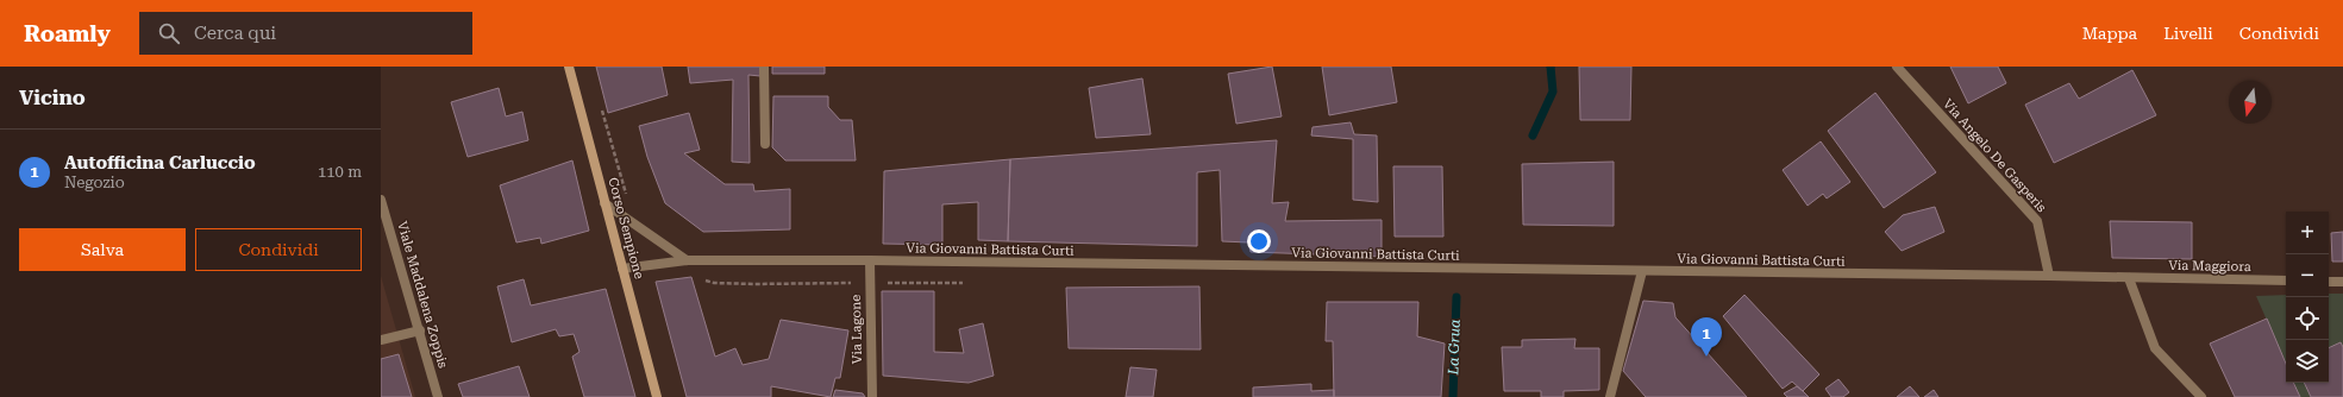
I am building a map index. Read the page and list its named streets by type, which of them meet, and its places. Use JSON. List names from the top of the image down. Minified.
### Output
{"streets":{"main road":["Corso Sempione"],"street":["Via Angelo De Gasperis","Via Giovanni Battista Curti","Via Maggiora","Viale Maddalena Zoppis","Via Lagone"]},"crossings":[["Via Angelo De Gasperis","Via Giovanni Battista Curti"],["Corso Sempione","Via Giovanni Battista Curti"],["Via Giovanni Battista Curti","Via Maggiora"],["Via Giovanni Battista Curti","Via Lagone"]],"water":["La Grua"],"north":"bottom","page":{"header":"Roamly","search":"Cerca qui","nav":["Mappa","Livelli","Condividi"],"heading":"Vicino","list":[{"mark":"1","name":"Autofficina Carluccio","note":"Negozio","value":"110 m"}],"map_buttons":["+","−"],"buttons":["Salva","Condividi"],"pins":"1"}}
